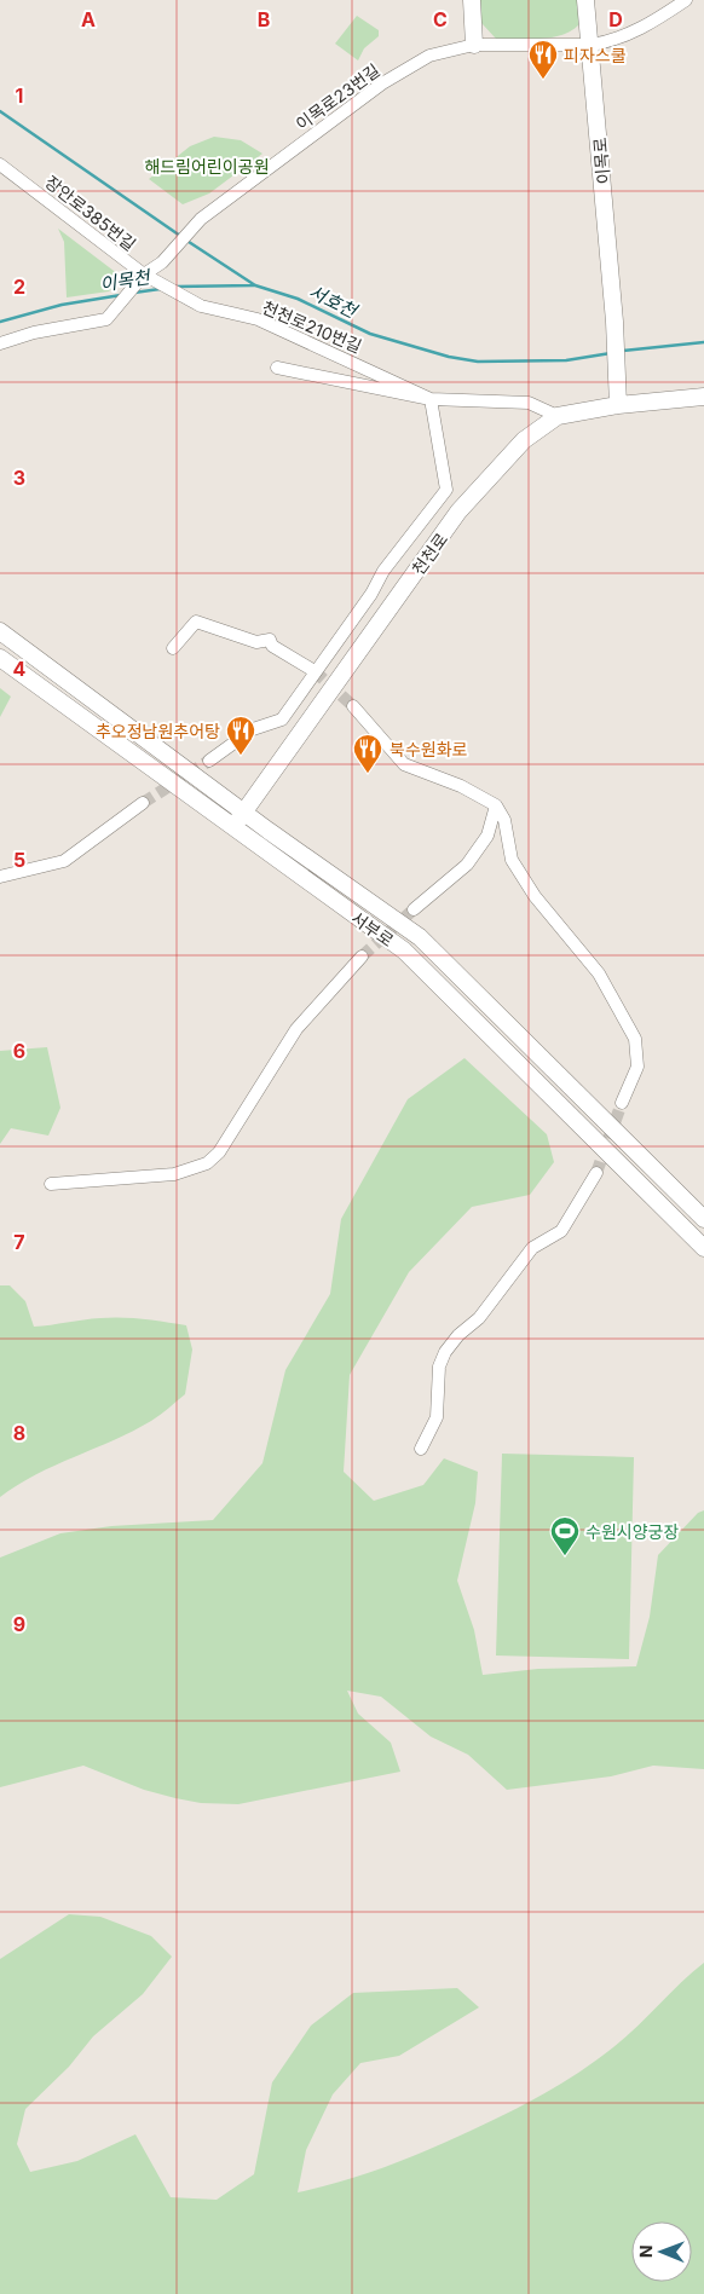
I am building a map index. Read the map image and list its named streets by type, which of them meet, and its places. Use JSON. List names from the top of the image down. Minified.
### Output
{"streets":{"main road":["이목로","천천로","서부로"],"street":["이목로23번길","장안로385번길","천천로210번길"]},"crossings":[["이목로23번길","이목로"],["이목로23번길","장안로385번길"],["이목로23번길","천천로210번길"],["이목로","천천로"],["장안로385번길","천천로210번길"],["천천로210번길","천천로"],["천천로","서부로"]],"water":["이목천","서호천"],"parks":["해드림어린이공원"],"places":{"restaurant":["피자스쿨","추오정남원추어탕","북수원화로"],"sports":["수원시양궁장"]},"north":"left","grid":{"columns":["A","B","C","D"],"rows":["1","2","3","4","5","6","7","8","9"]}}
